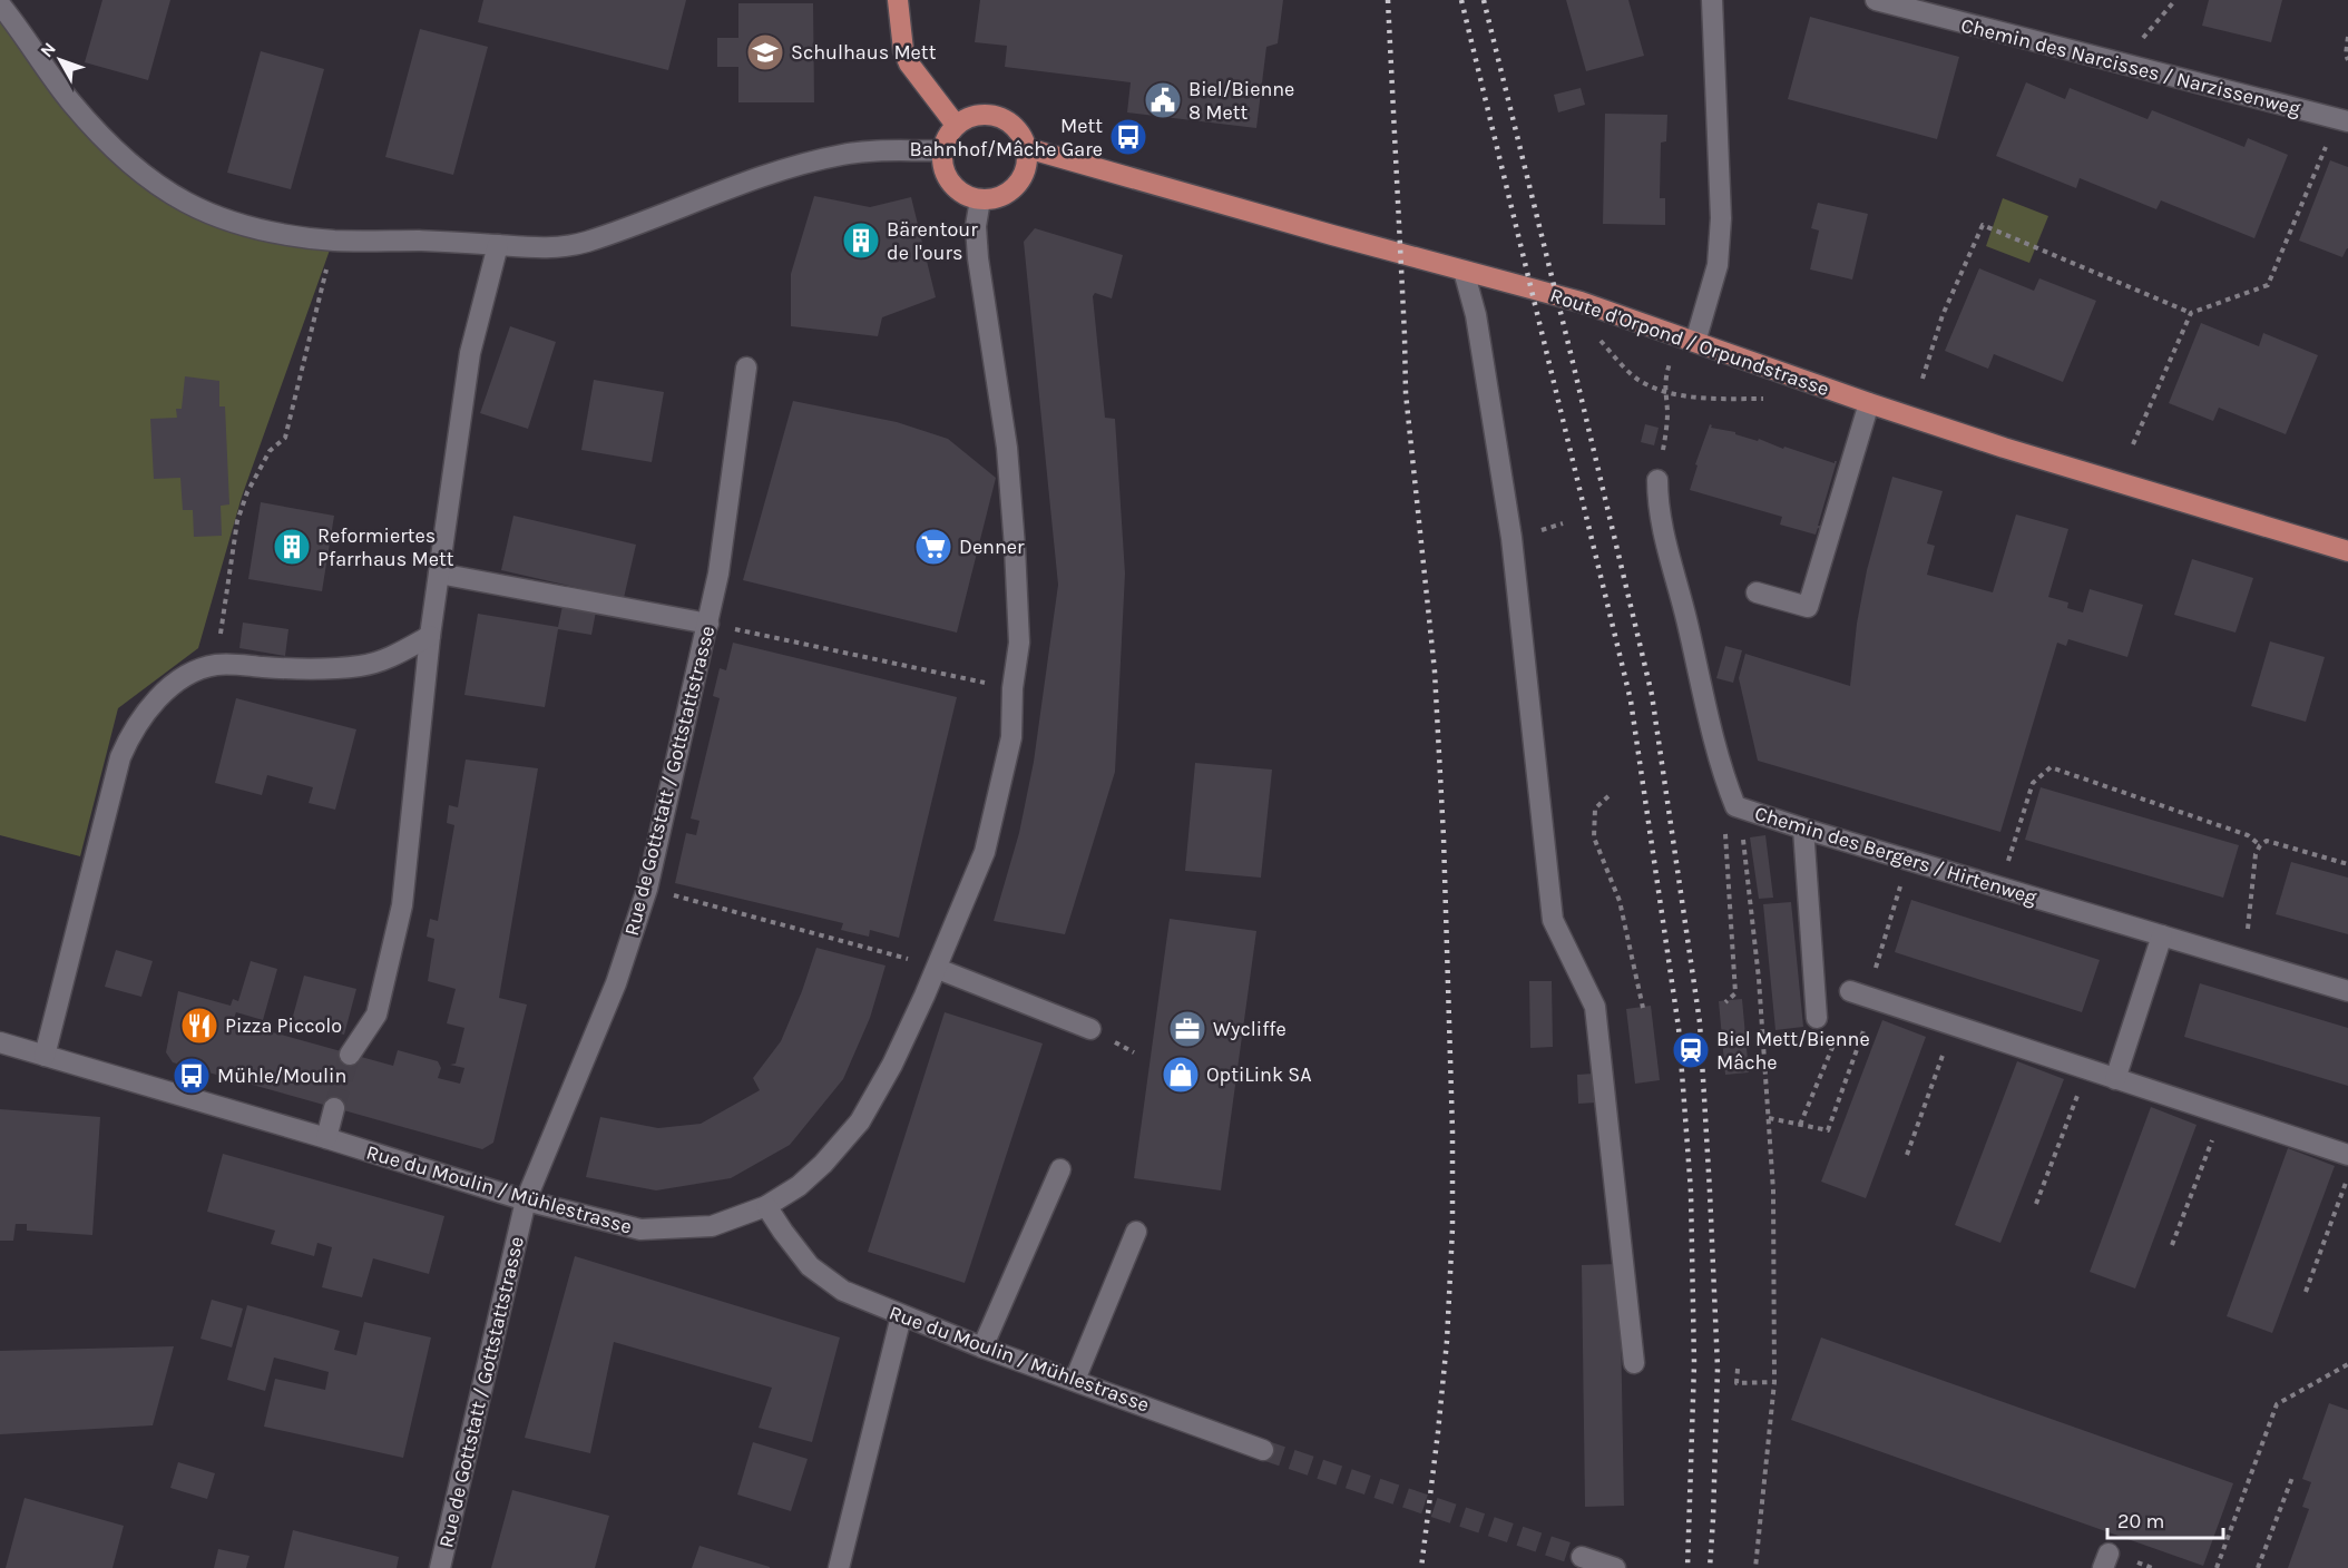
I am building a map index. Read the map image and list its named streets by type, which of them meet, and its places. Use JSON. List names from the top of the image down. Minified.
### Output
{"streets":{"main road":["Route d'Orpond / Orpundstrasse"],"street":["Chemin des Narcisses / Narzissenweg","Rue de Gottstatt / Gottstattstrasse","Chemin des Bergers / Hirtenweg","Rue du Moulin / Mühlestrasse"]},"crossings":[["Rue de Gottstatt / Gottstattstrasse","Rue du Moulin / Mühlestrasse"]],"places":{"school or university":["Schulhaus Mett"],"public building":["Biel/Bienne 8 Mett"],"bus stop":["Mett Bahnhof/Mâche Gare","Mühle/Moulin"],"building":["Bärentour de l'ours","Reformiertes Pfarrhaus Mett"],"supermarket":["Denner"],"restaurant":["Pizza Piccolo"],"office":["Wycliffe"],"station":["Biel Mett/Bienne Mâche"],"shop":["OptiLink SA"]},"scale_bar":"20 m","north":"top left"}
